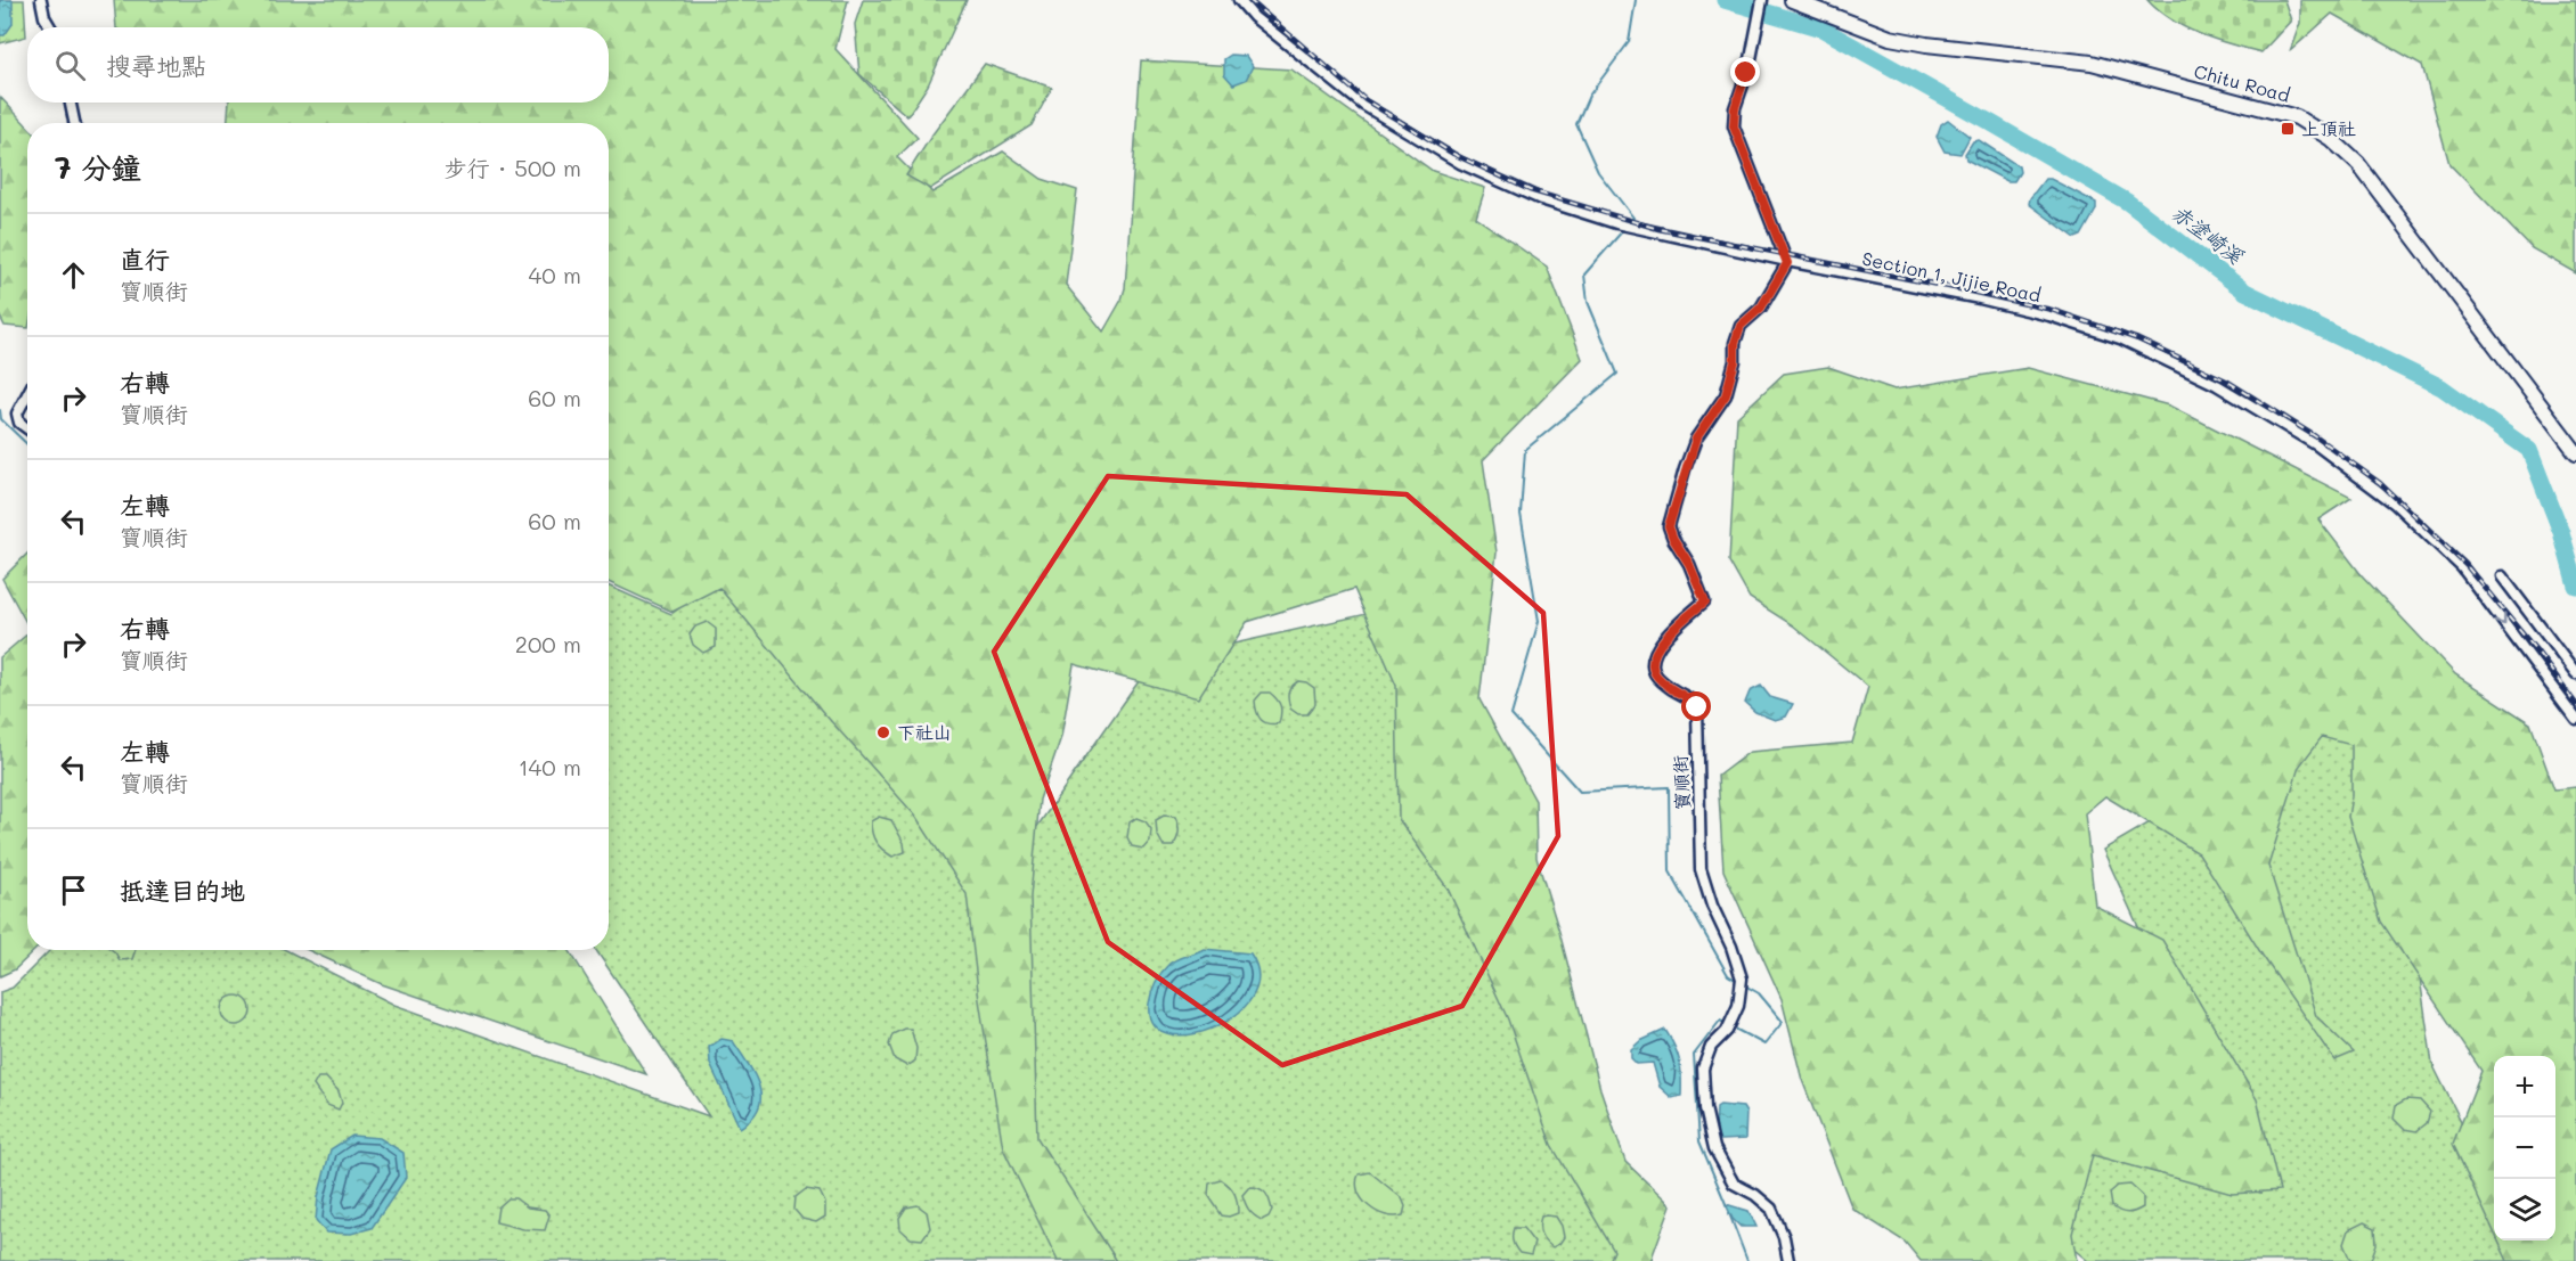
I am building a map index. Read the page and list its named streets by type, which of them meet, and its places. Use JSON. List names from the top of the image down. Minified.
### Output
{"streets":{"street":["Chitu Road","Section 1, Jijie Road","寶順街"]},"crossings":[["Section 1, Jijie Road","寶順街"]],"one_way":["Section 1, Jijie Road"],"water":["赤塗崎溪"],"places":{"transit":["上頂社"],"other":["下社山"]},"page":{"search":"搜尋地點","heading":["7 分鐘","步行 · 500 m"],"list":[["直行","寶順街","40 m"],["右轉","寶順街","60 m"],["左轉","寶順街","60 m"],["右轉","寶順街","200 m"],["左轉","寶順街","140 m"],"抵達目的地"],"map_buttons":["+","−"]}}
